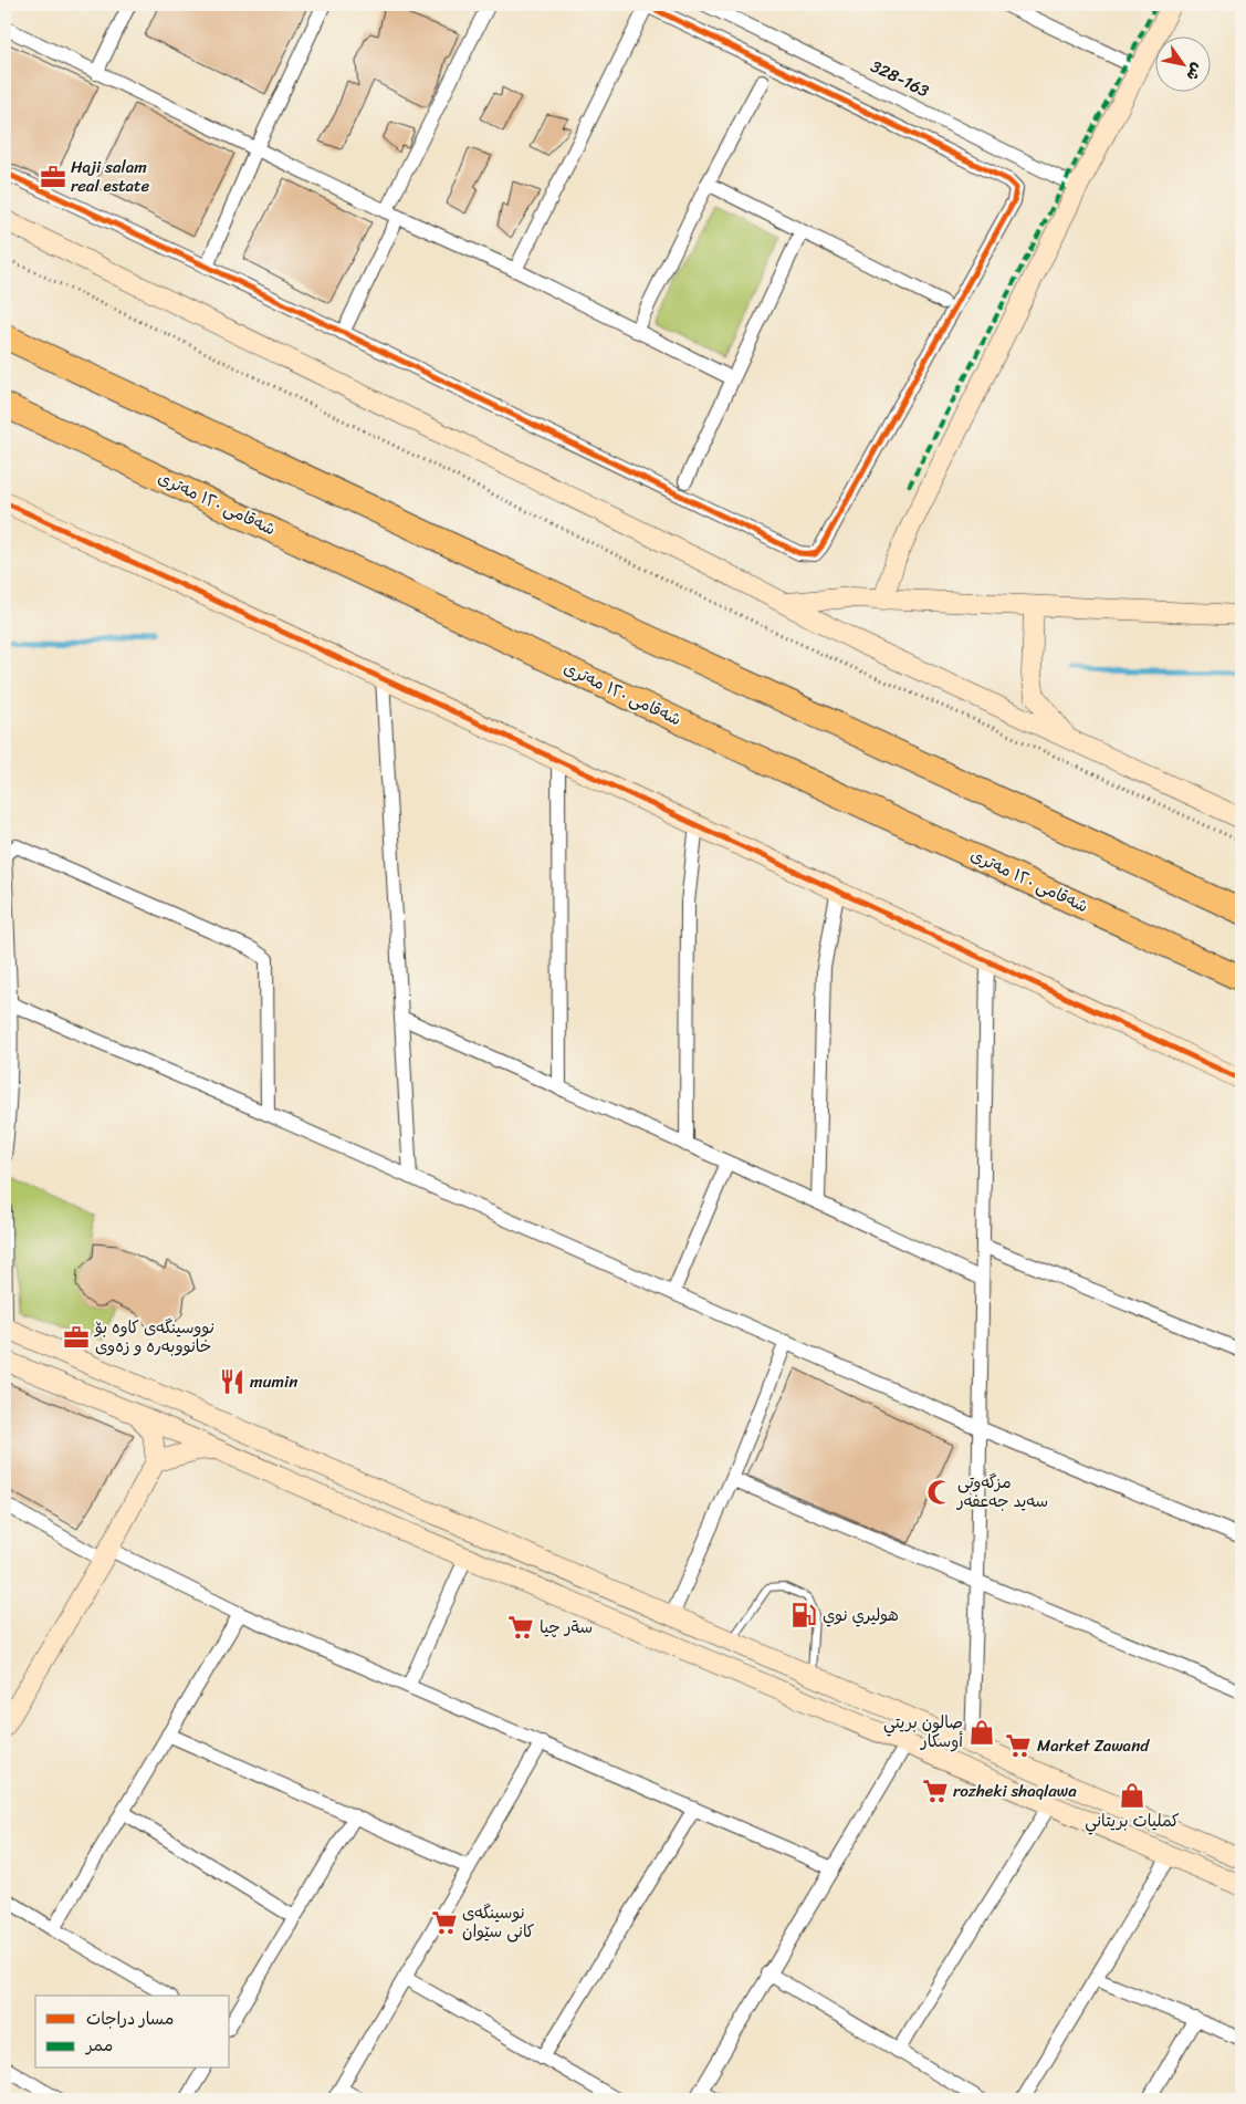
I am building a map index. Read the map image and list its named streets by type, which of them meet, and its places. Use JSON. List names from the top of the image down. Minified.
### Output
{"streets":{"highway":["شەقامی ١٢٠ مەتری"],"street":["328-163"]},"places":{"office":["Haji salam real estate","نووسینگەی کاوە بۆ خانووبەرە و زەوی"],"restaurant":["mumin"],"mosque":["مزگەوتی سەید جەعفەر"],"fuel station":["هوليري نوي"],"supermarket":["سةر چيا","Market Zawand","rozheki shaqlawa","نوسینگەی کانی سێوان"],"shop":["صالون بريتي أوسكار","كمليات بريتاني"]},"legend":["مسار دراجات","ممر"],"north":"bottom right"}
